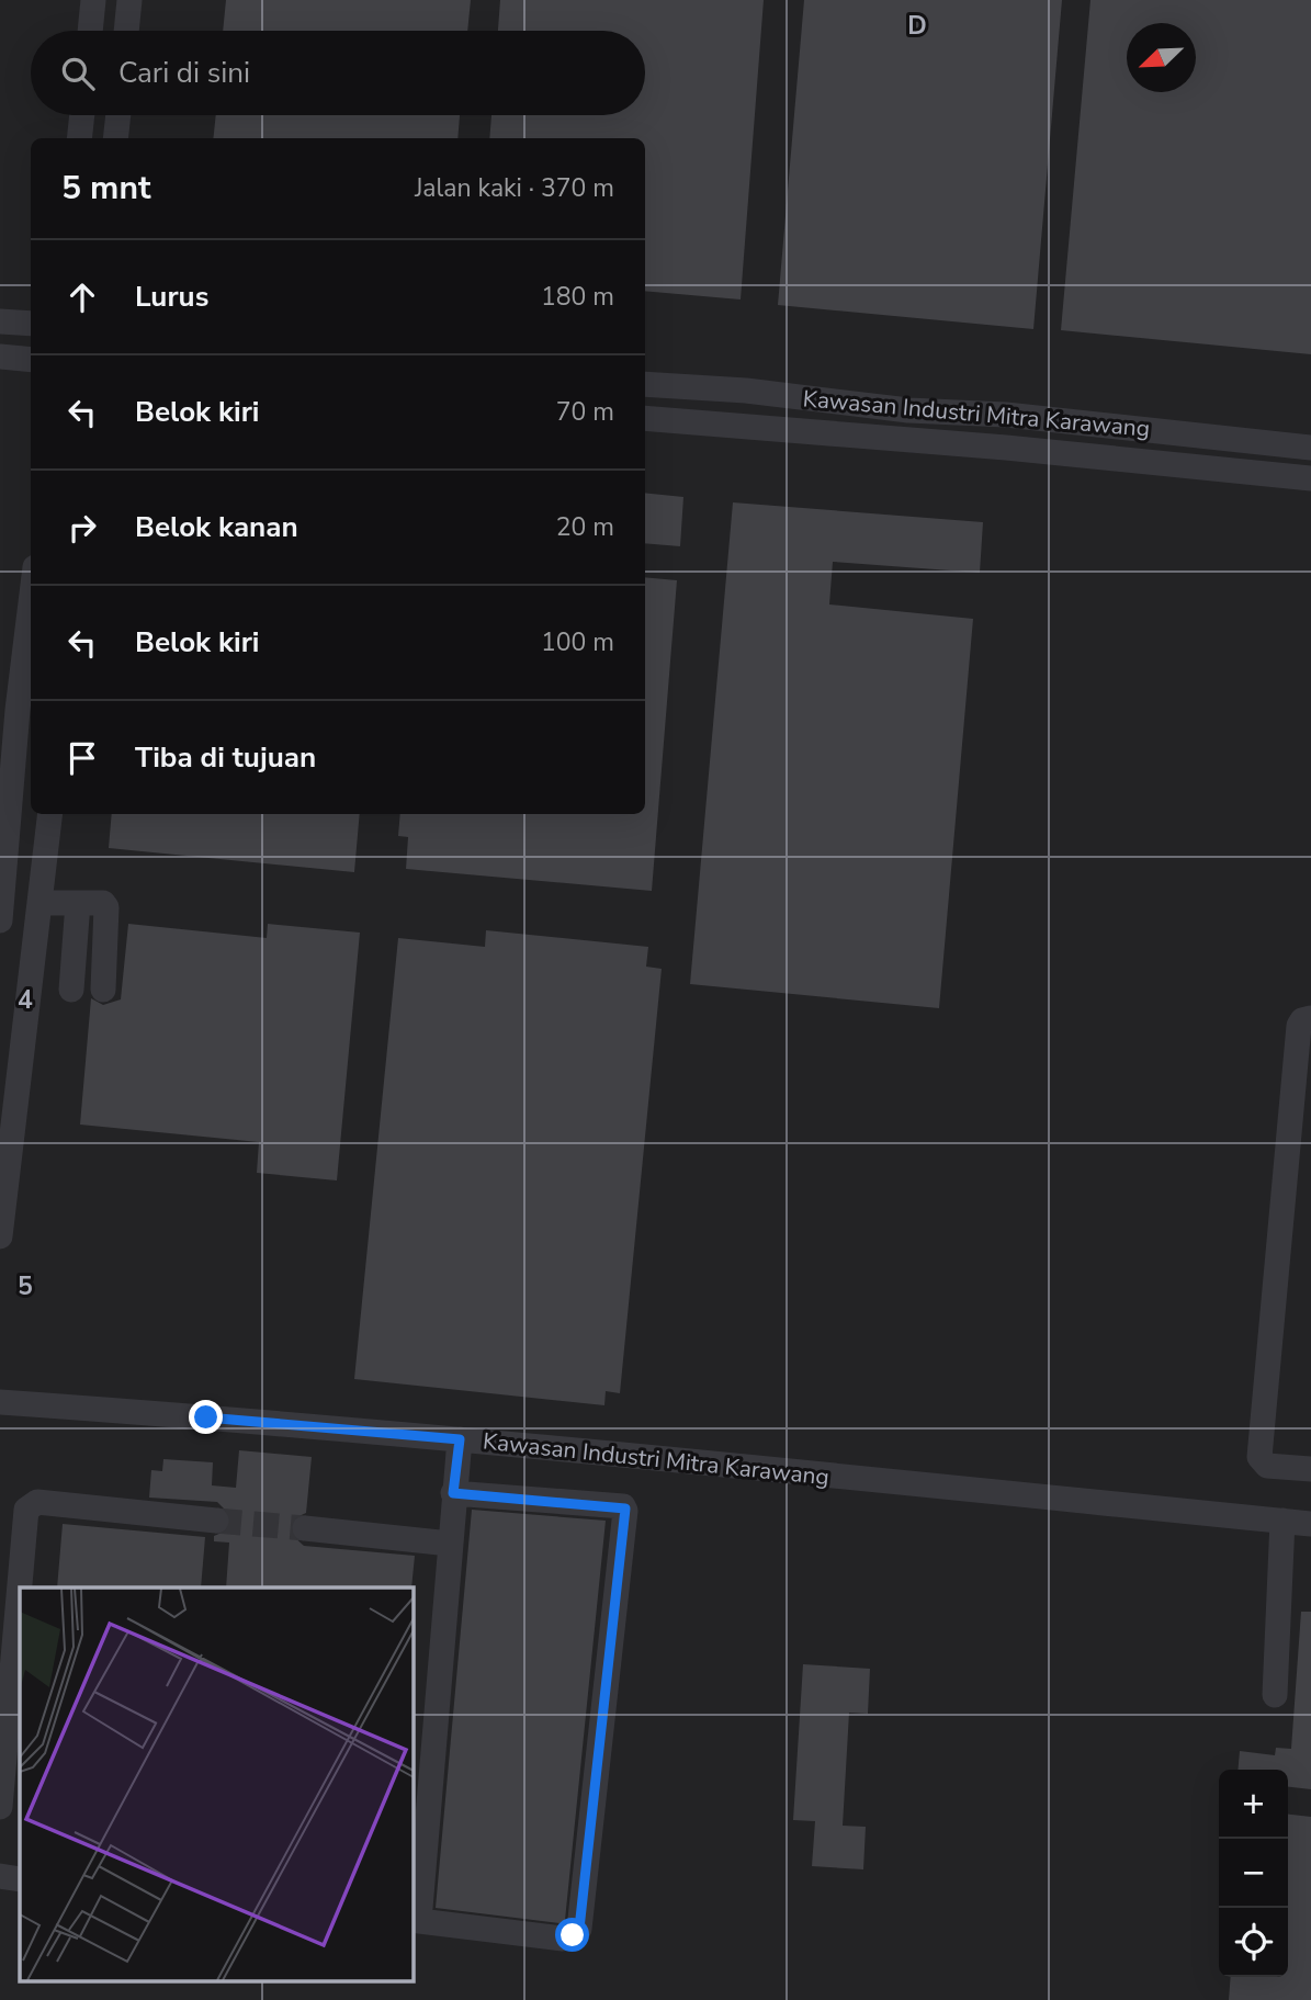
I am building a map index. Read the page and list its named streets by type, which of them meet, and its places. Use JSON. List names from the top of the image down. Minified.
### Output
{"streets":{"street":["Kawasan Industri Mitra Karawang"]},"north":"bottom left","page":{"search":"Cari di sini","heading":["5 mnt","Jalan kaki · 370 m"],"list":[["Lurus","180 m"],["Belok kiri","70 m"],["Belok kanan","20 m"],["Belok kiri","100 m"],"Tiba di tujuan"],"map_buttons":["+","−"]},"grid":{"columns":["D"],"rows":["4","5"]}}
